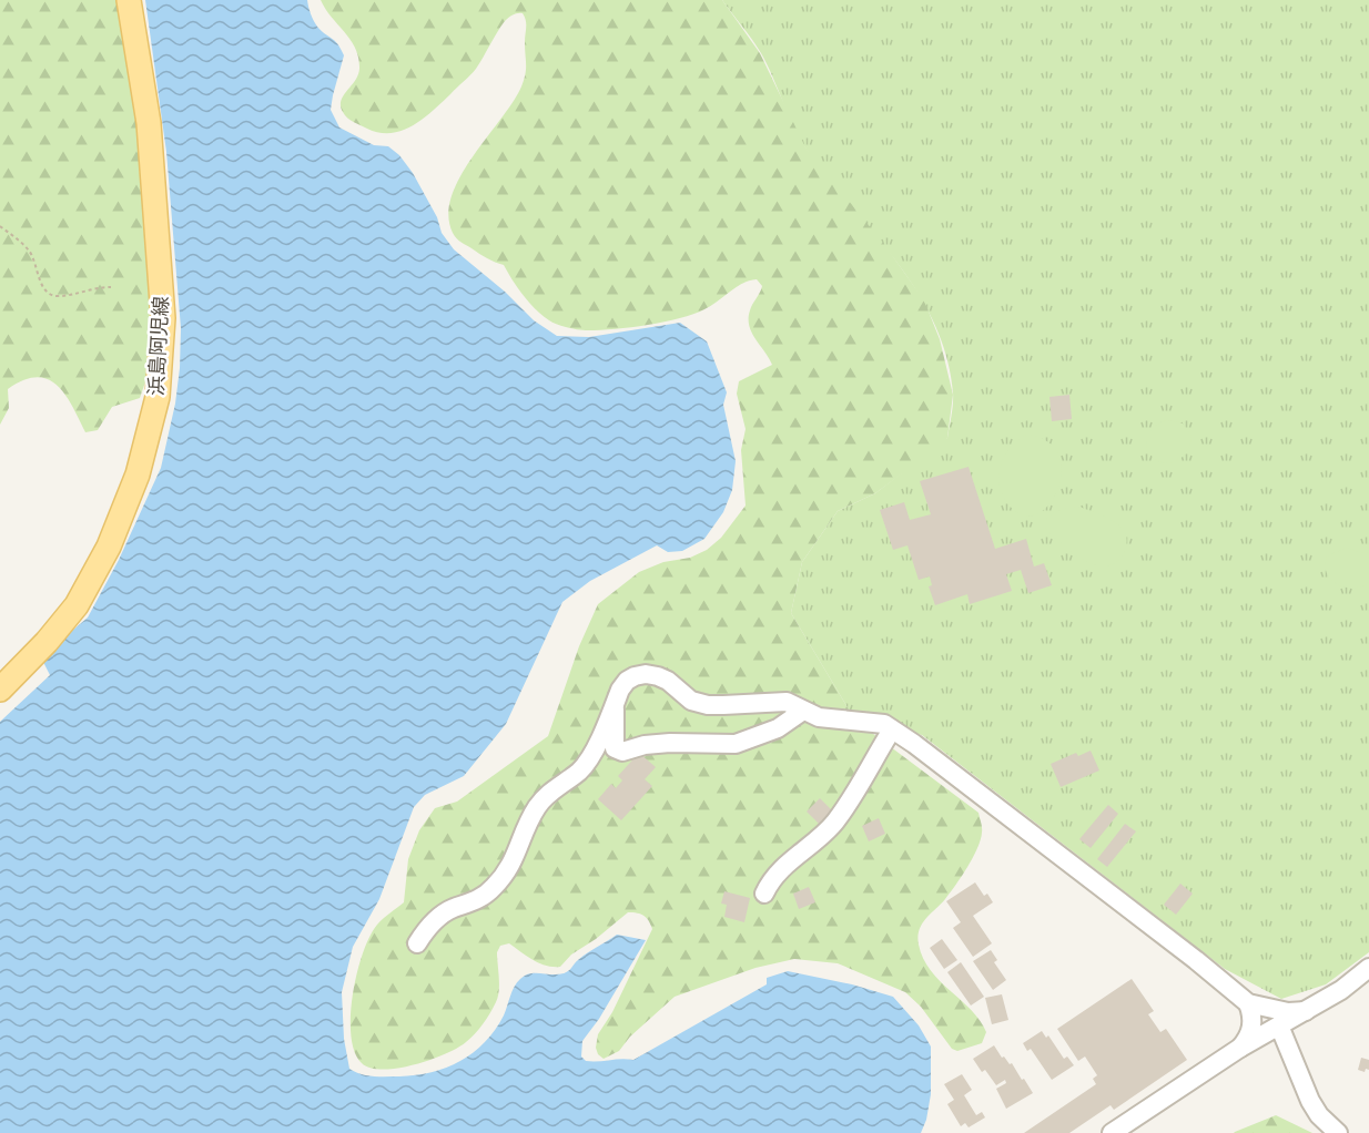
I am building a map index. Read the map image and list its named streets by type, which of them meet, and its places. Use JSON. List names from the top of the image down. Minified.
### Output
{"streets":{"main road":["浜島阿児線"]}}
